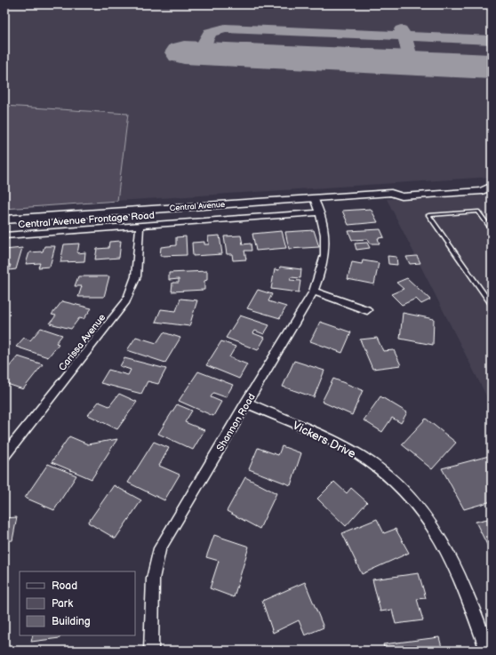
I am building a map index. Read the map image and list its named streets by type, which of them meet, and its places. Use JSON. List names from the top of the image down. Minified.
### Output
{"streets":{"main road":["Central Avenue"],"street":["Central Avenue Frontage Road","Carissa Avenue","Shannon Road","Vickers Drive"]},"crossings":[["Central Avenue","Shannon Road"],["Central Avenue Frontage Road","Carissa Avenue"],["Central Avenue Frontage Road","Shannon Road"],["Shannon Road","Vickers Drive"]],"legend":["Road","Park","Building"]}
